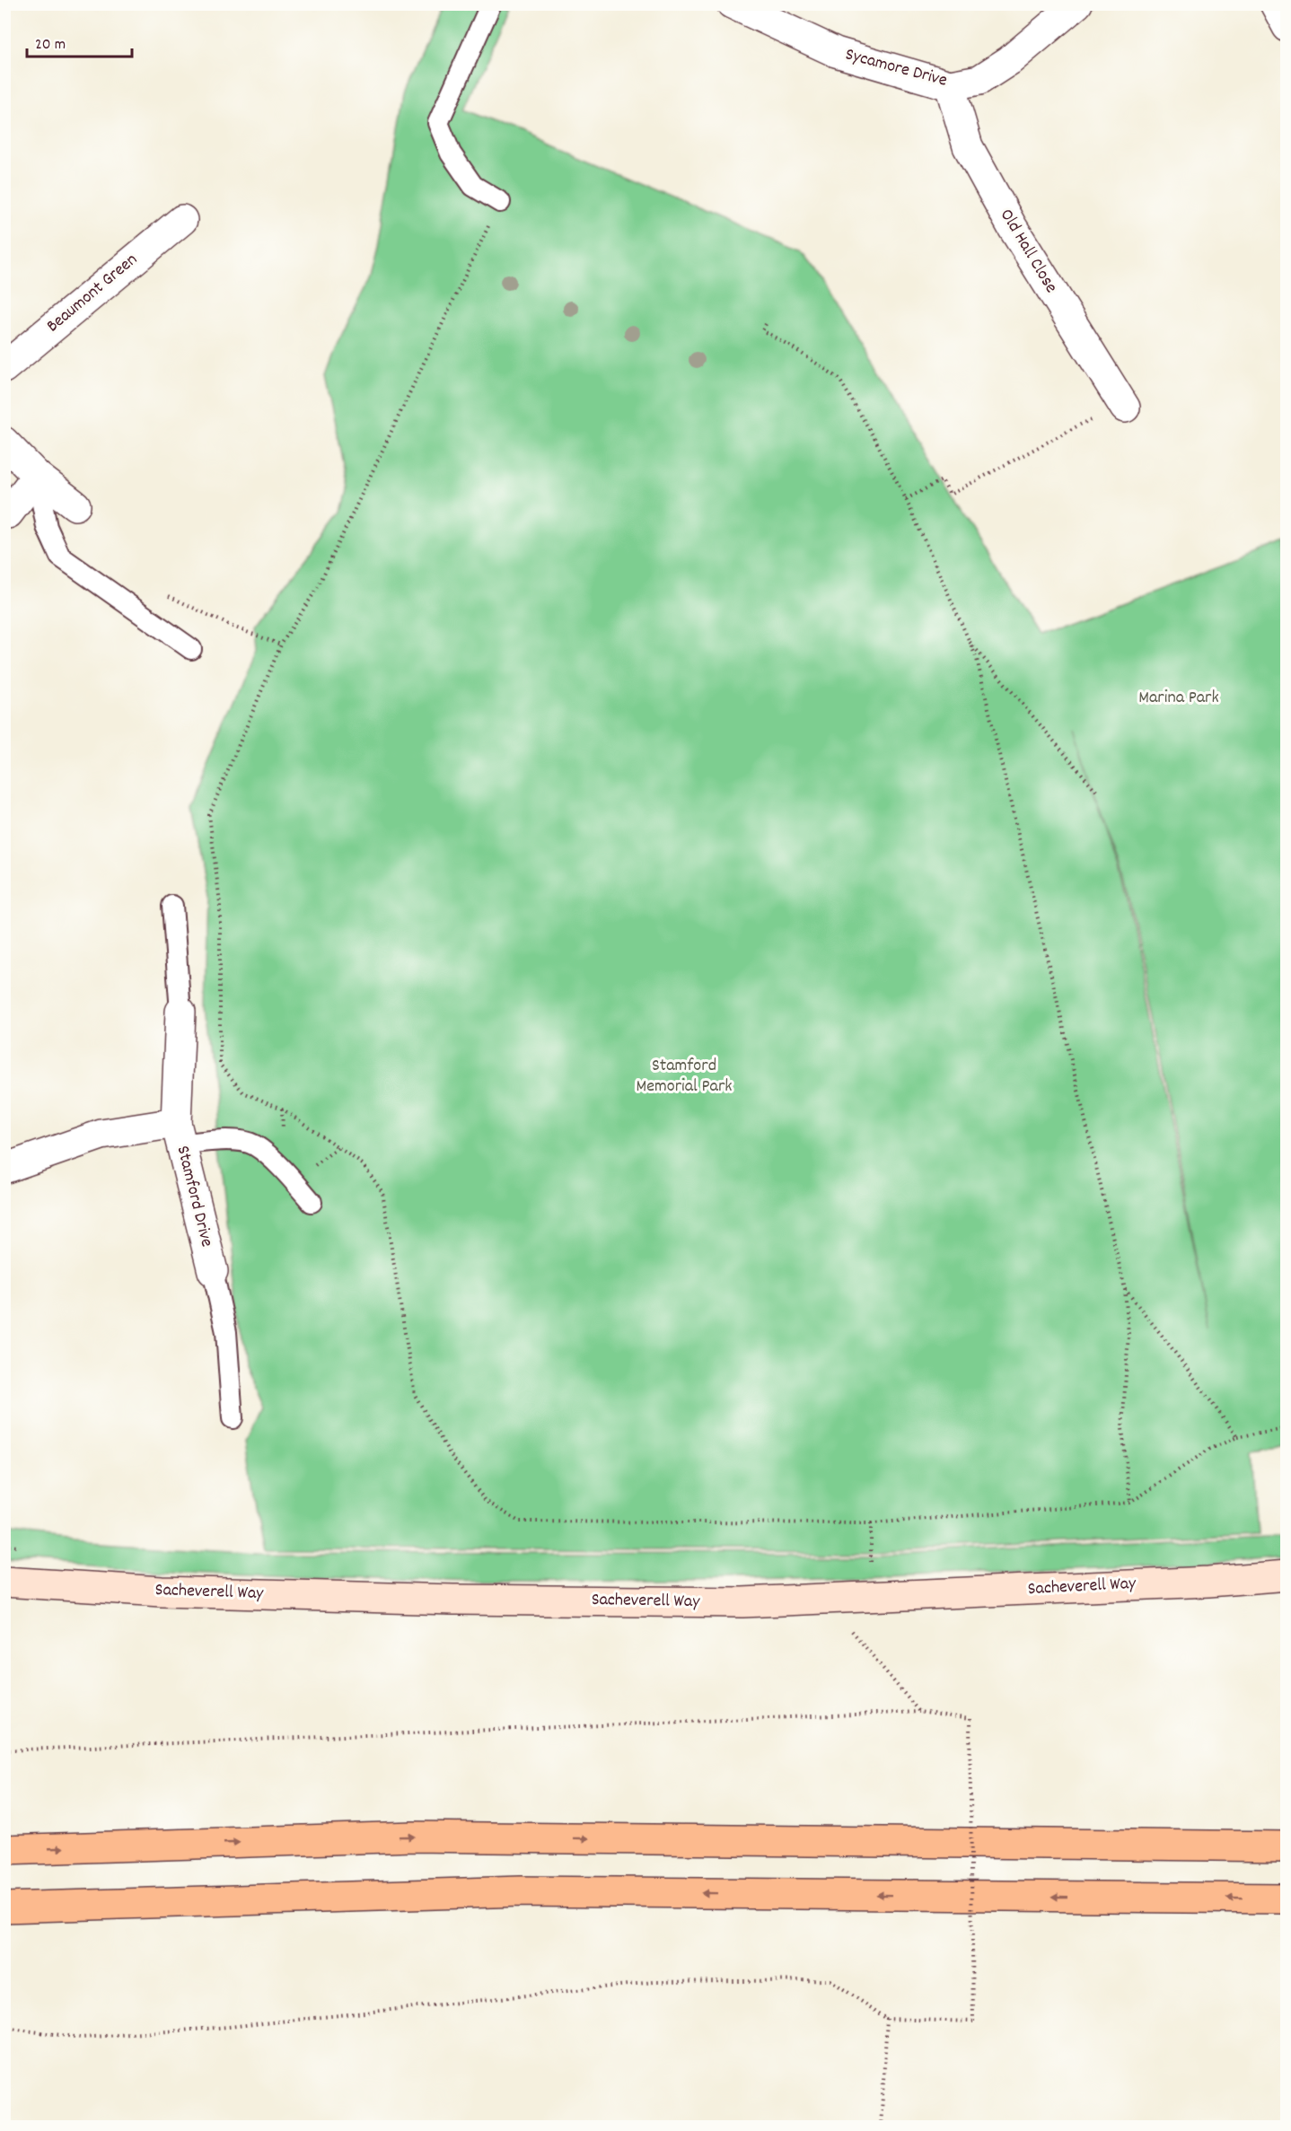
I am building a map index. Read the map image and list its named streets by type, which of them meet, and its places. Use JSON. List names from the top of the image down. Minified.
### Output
{"streets":{"street":["Sycamore Drive","Old Hall Close","Beaumont Green","Stamford Drive","Sacheverell Way"]},"crossings":[["Sycamore Drive","Old Hall Close"]],"parks":["Marina Park","Stamford Memorial Park"],"scale_bar":"20 m"}
